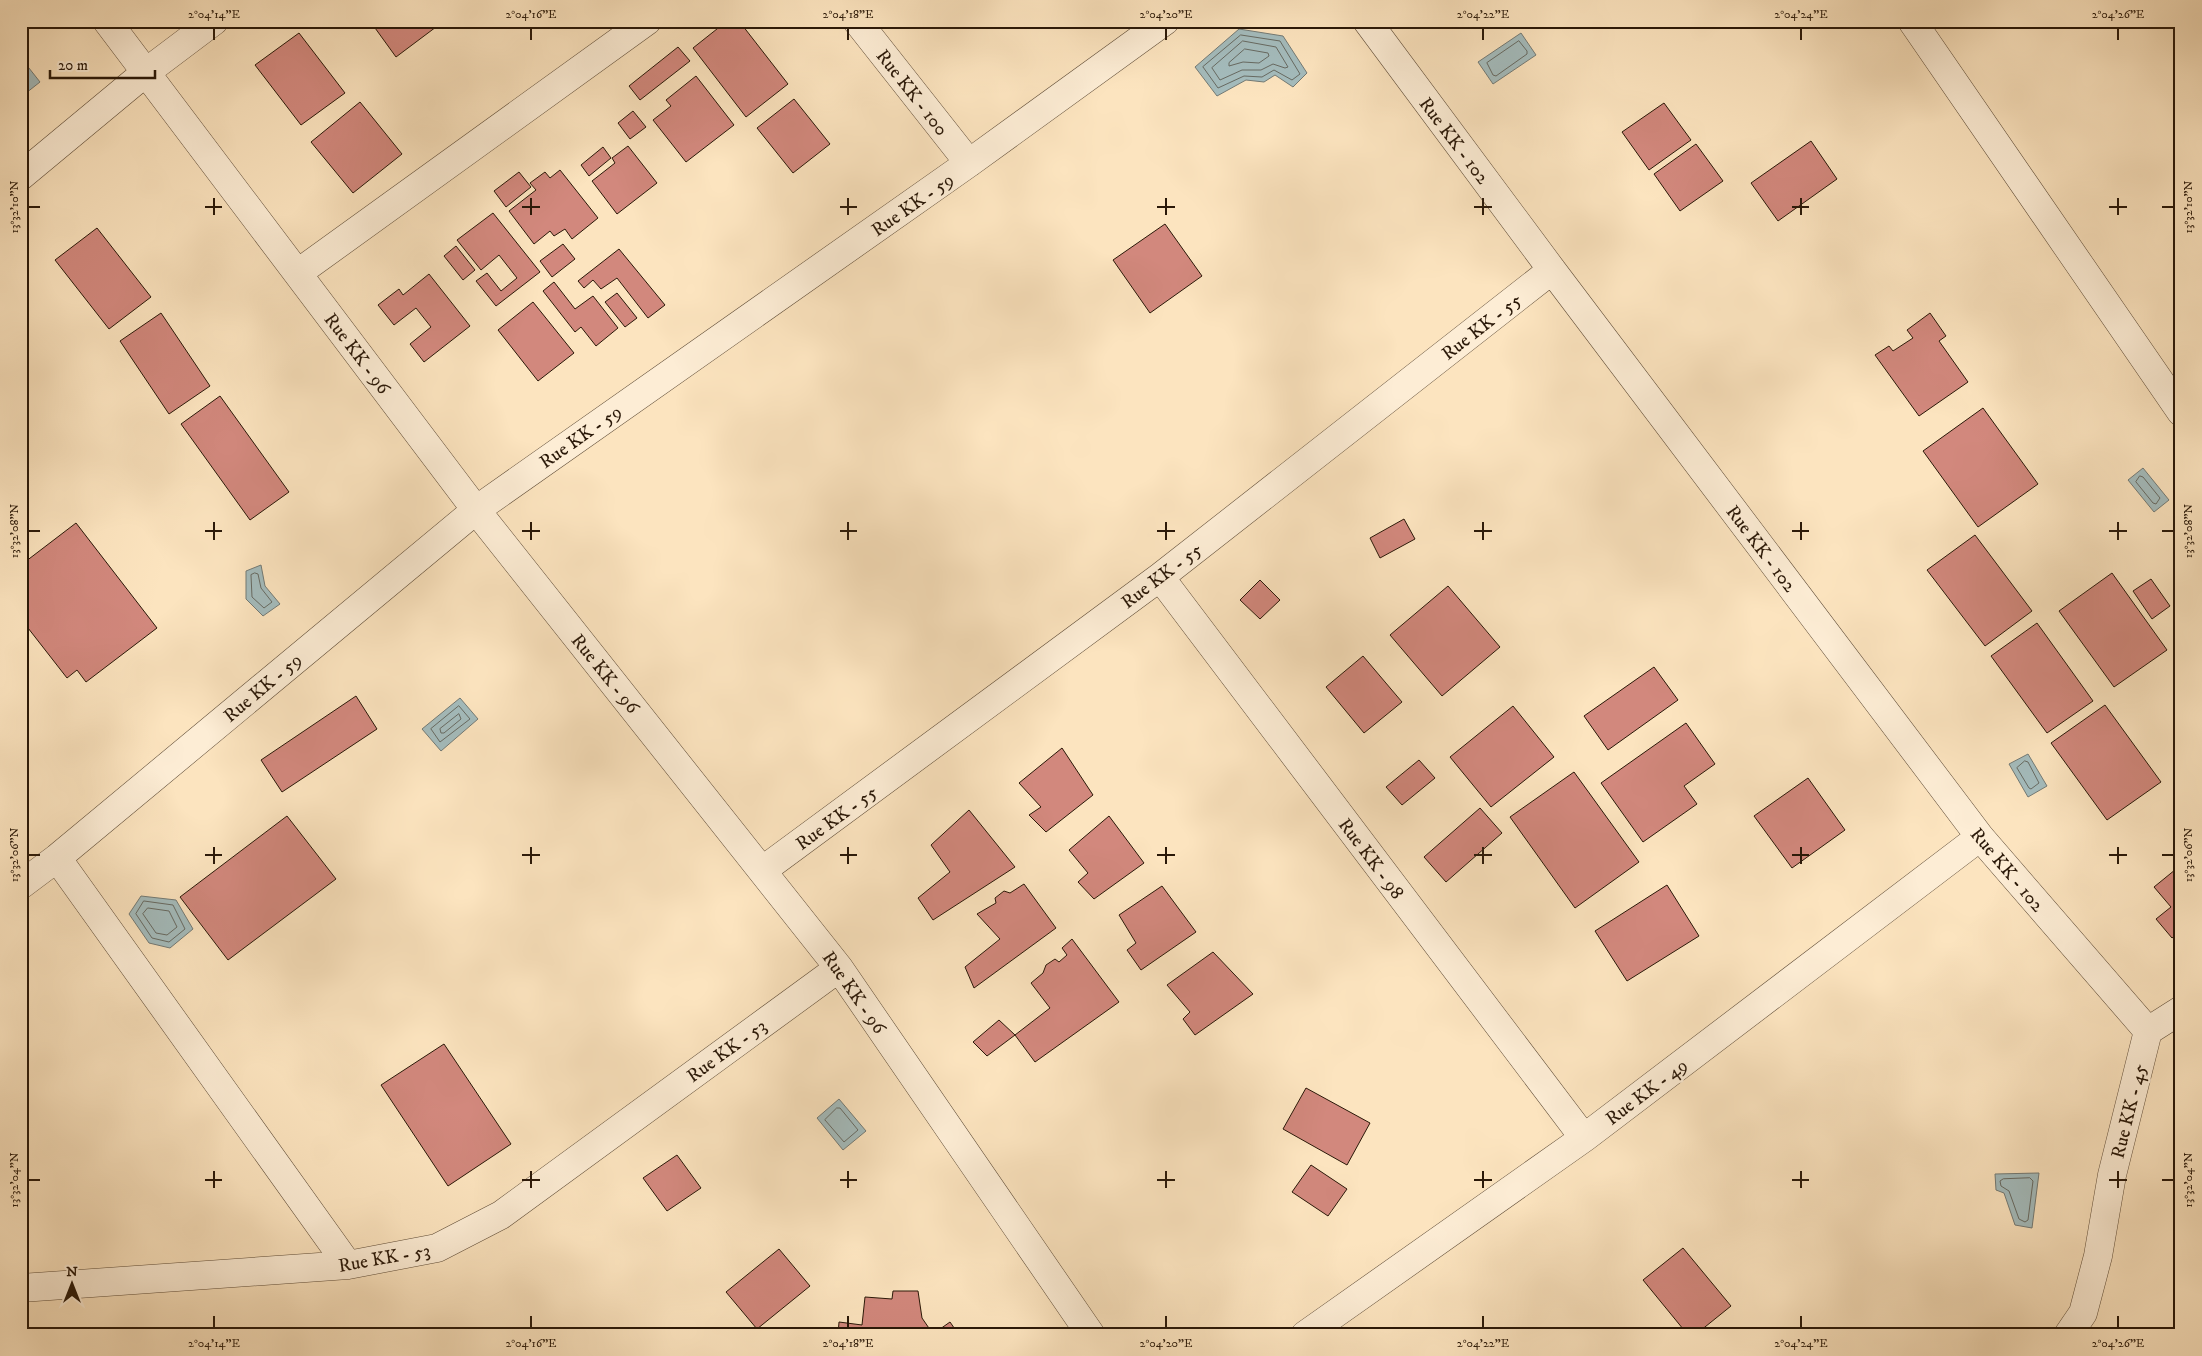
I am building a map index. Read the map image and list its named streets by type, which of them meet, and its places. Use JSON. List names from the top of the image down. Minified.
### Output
{"streets":{"street":["Rue KK - 100","Rue KK - 102","Rue KK - 59","Rue KK - 55","Rue KK - 96","Rue KK - 98","Rue KK - 53","Rue KK - 49","Rue KK - 45"]},"crossings":[["Rue KK - 100","Rue KK - 59"],["Rue KK - 102","Rue KK - 55"],["Rue KK - 102","Rue KK - 49"],["Rue KK - 102","Rue KK - 45"],["Rue KK - 59","Rue KK - 96"],["Rue KK - 55","Rue KK - 96"],["Rue KK - 55","Rue KK - 98"],["Rue KK - 96","Rue KK - 53"],["Rue KK - 98","Rue KK - 49"]],"scale_bar":"20 m","north":"top","coordinates":["2°04'14\"E","2°04'16\"E","2°04'18\"E","2°04'20\"E","2°04'22\"E","2°04'24\"E","2°04'26\"E","13°32'10\"N","13°32'08\"N","13°32'06\"N","13°32'04\"N"]}
